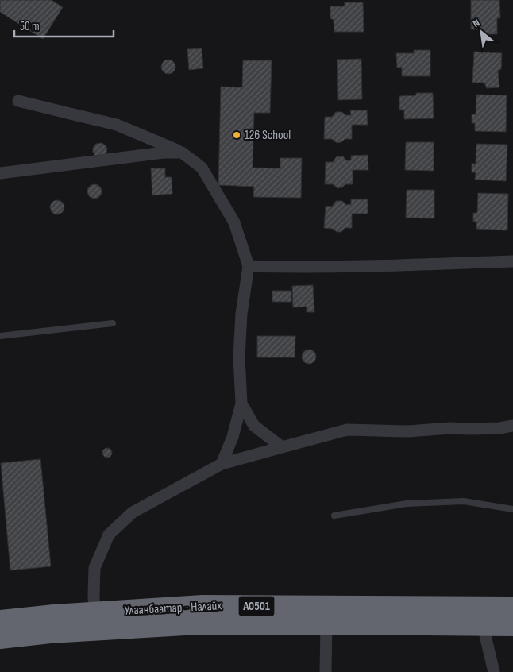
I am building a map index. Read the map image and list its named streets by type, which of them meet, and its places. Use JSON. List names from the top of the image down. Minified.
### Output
{"streets":{"highway":["A0501","Улаанбаатар - Налайх"]},"places":["126 School"],"scale_bar":"50 m","north":"top left"}
